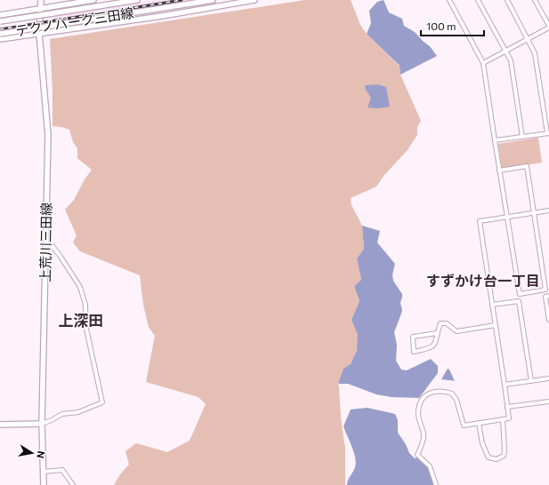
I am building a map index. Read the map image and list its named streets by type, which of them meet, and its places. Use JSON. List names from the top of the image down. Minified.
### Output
{"streets":{"main road":["テクノパーク三田線","上荒川三田線"]},"districts":["すずかけ台一丁目","上深田"],"scale_bar":"100 m","north":"right"}
